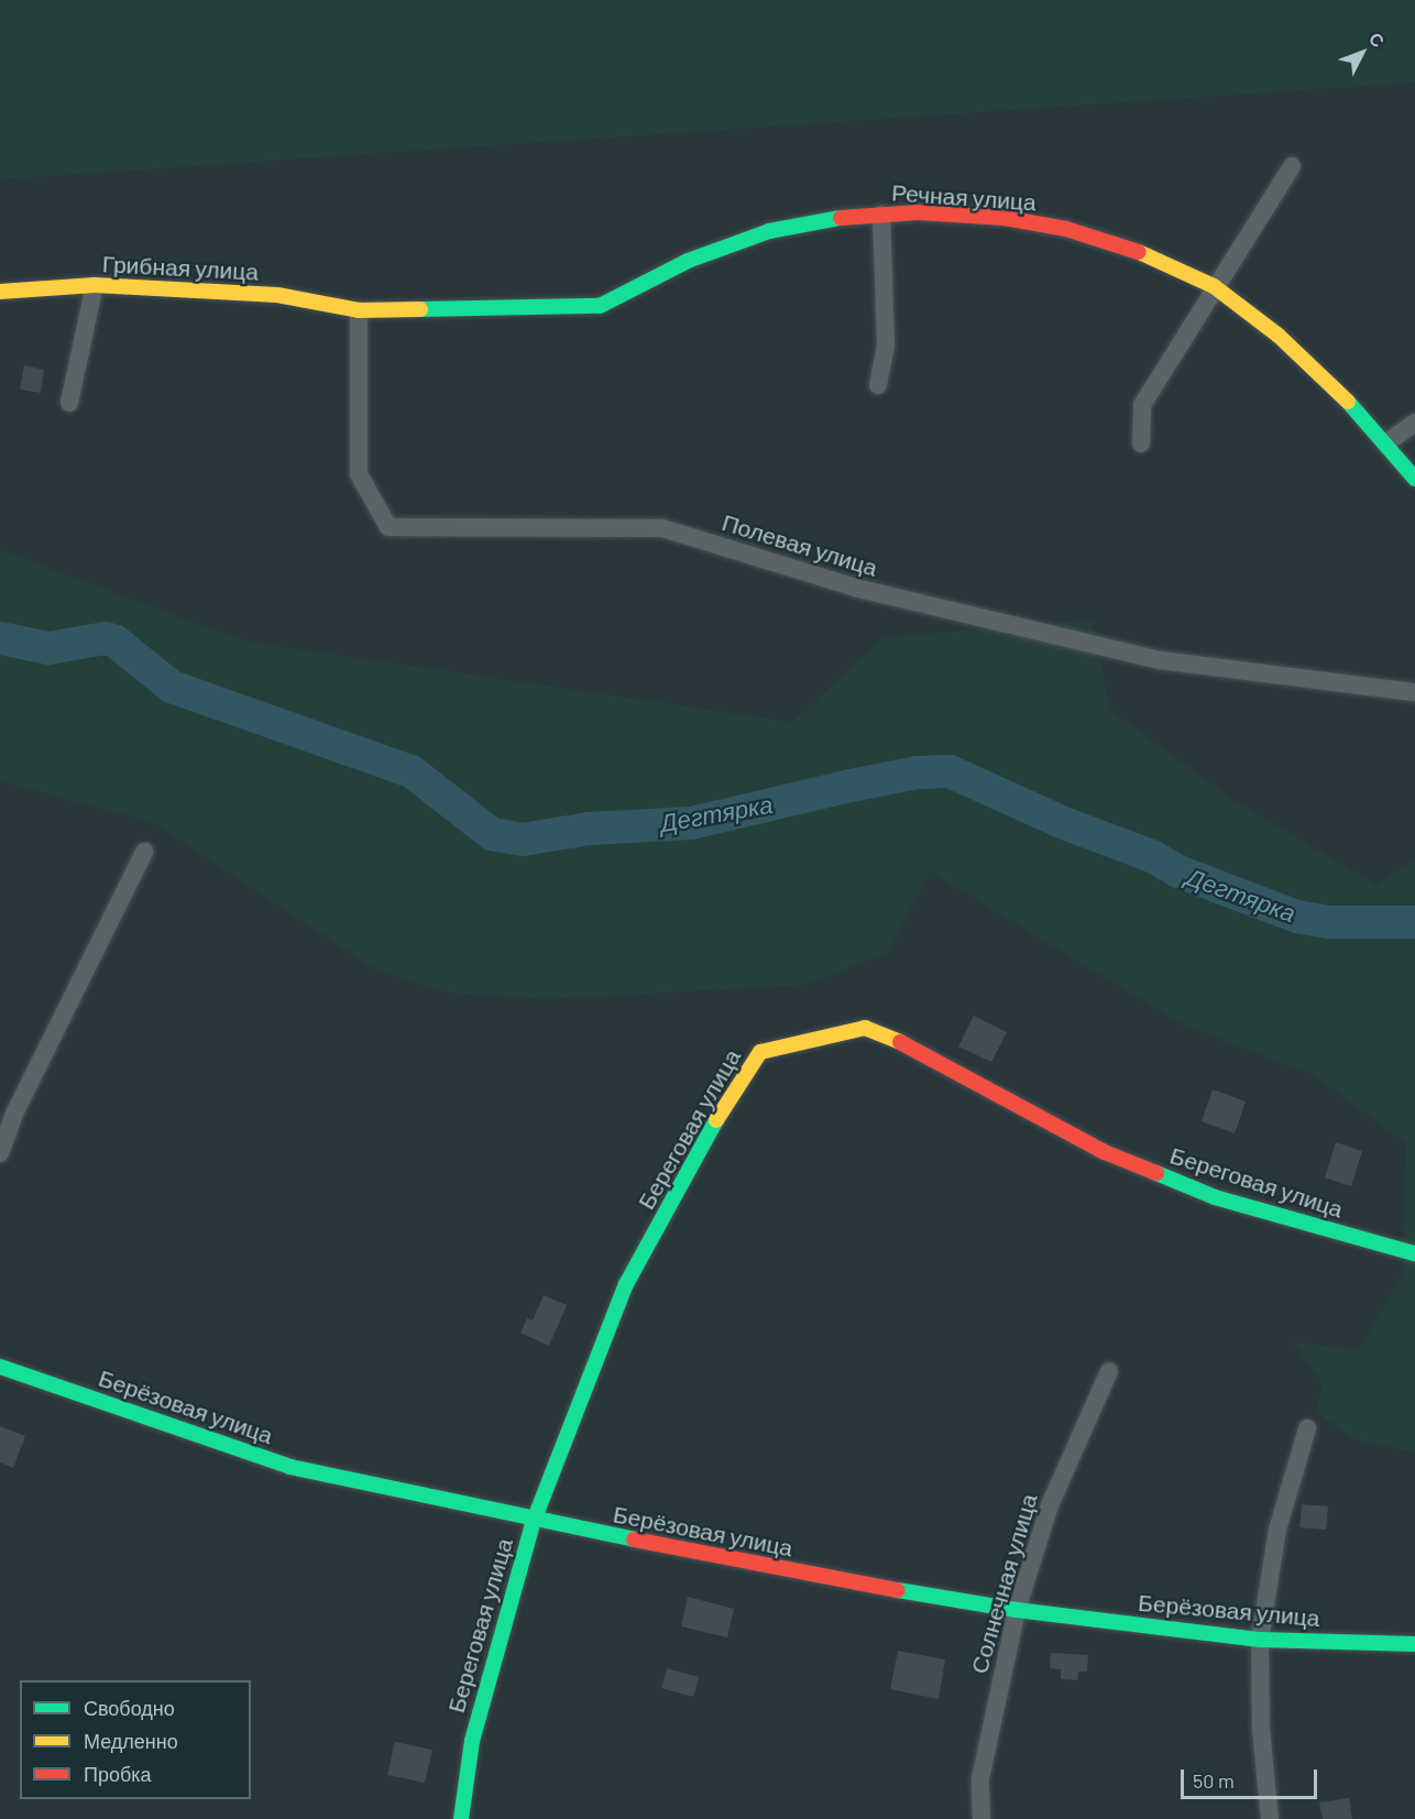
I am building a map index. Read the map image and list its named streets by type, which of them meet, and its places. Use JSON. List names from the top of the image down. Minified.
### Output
{"streets":{"street":["Речная улица","Грибная улица","Полевая улица","Береговая улица","Берёзовая улица","Солнечная улица"]},"crossings":[["Речная улица","Грибная улица"],["Речная улица","Полевая улица"],["Грибная улица","Полевая улица"],["Береговая улица","Берёзовая улица"],["Берёзовая улица","Солнечная улица"]],"water":["Дегтярка"],"legend":["Свободно","Медленно","Пробка"],"scale_bar":"50 m","north":"top right"}
